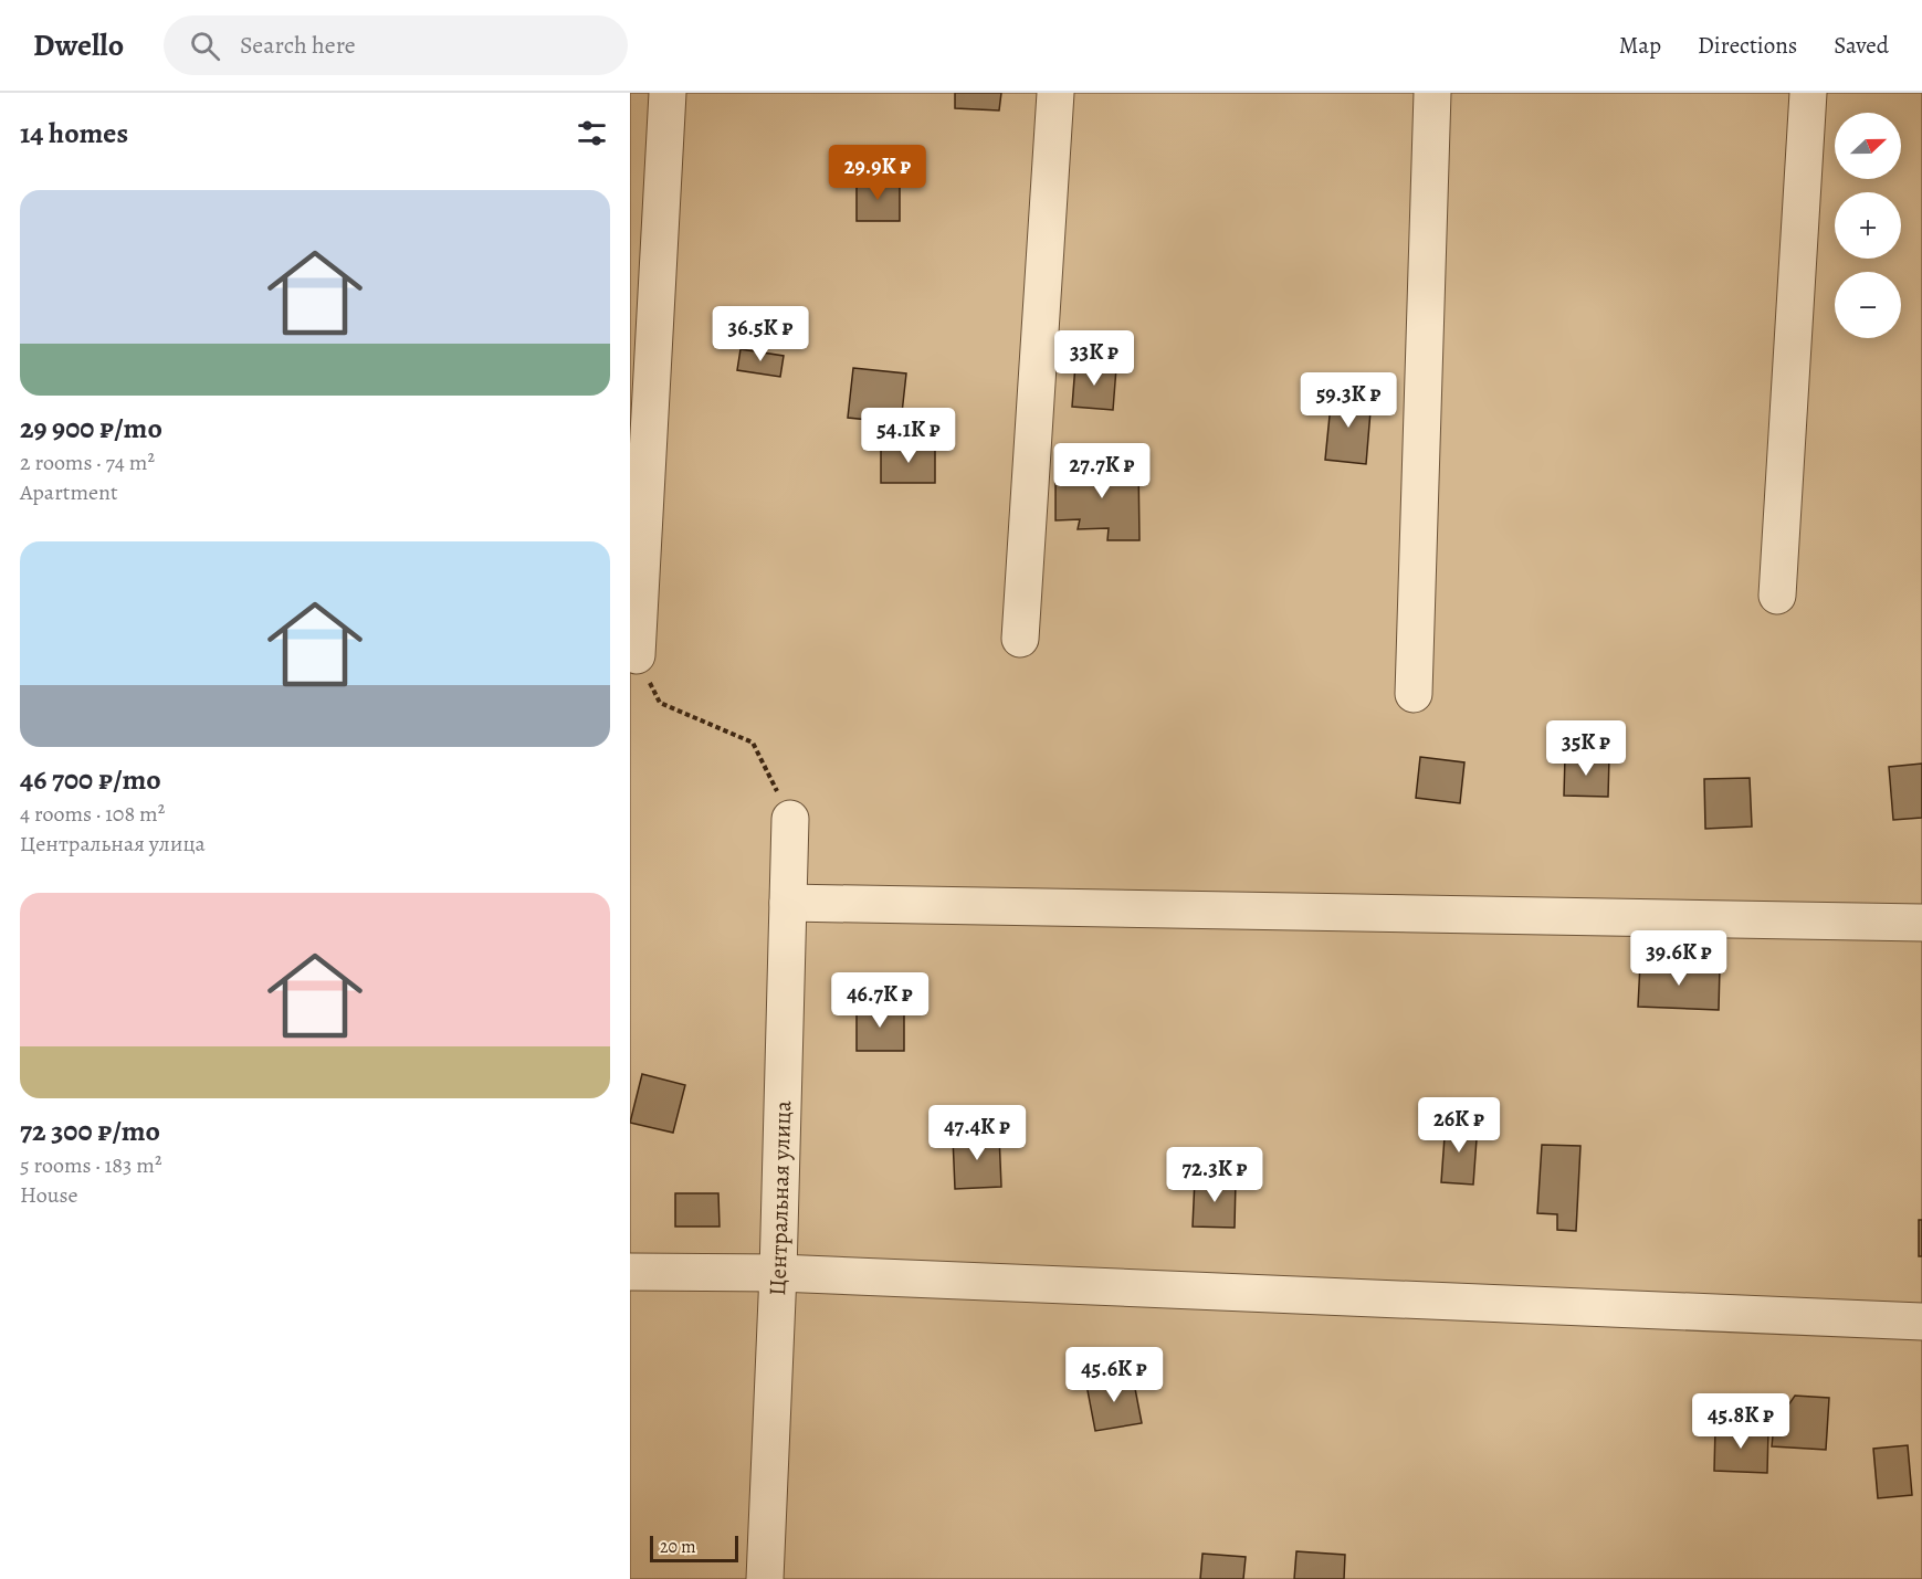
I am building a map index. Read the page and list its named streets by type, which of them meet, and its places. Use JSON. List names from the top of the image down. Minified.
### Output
{"streets":{"street":["Центральная улица"]},"scale_bar":"20 m","north":"right","page":{"header":"Dwello","search":"Search here","nav":["Map","Directions","Saved"],"heading":"14 homes","map_buttons":["+","−"],"price":["29.9K ₽","36.5K ₽","33K ₽","59.3K ₽","54.1K ₽","27.7K ₽","35K ₽","39.6K ₽","46.7K ₽","26K ₽","47.4K ₽","72.3K ₽","45.6K ₽","45.8K ₽"],"list":[{"name":"29 900 ₽/mo","note":"2 rooms · 74 m² · Apartment"},{"name":"46 700 ₽/mo","note":"4 rooms · 108 m² · Центральная улица"},{"name":"72 300 ₽/mo","note":"5 rooms · 183 m² · House"}],"scale":"20 m"}}
